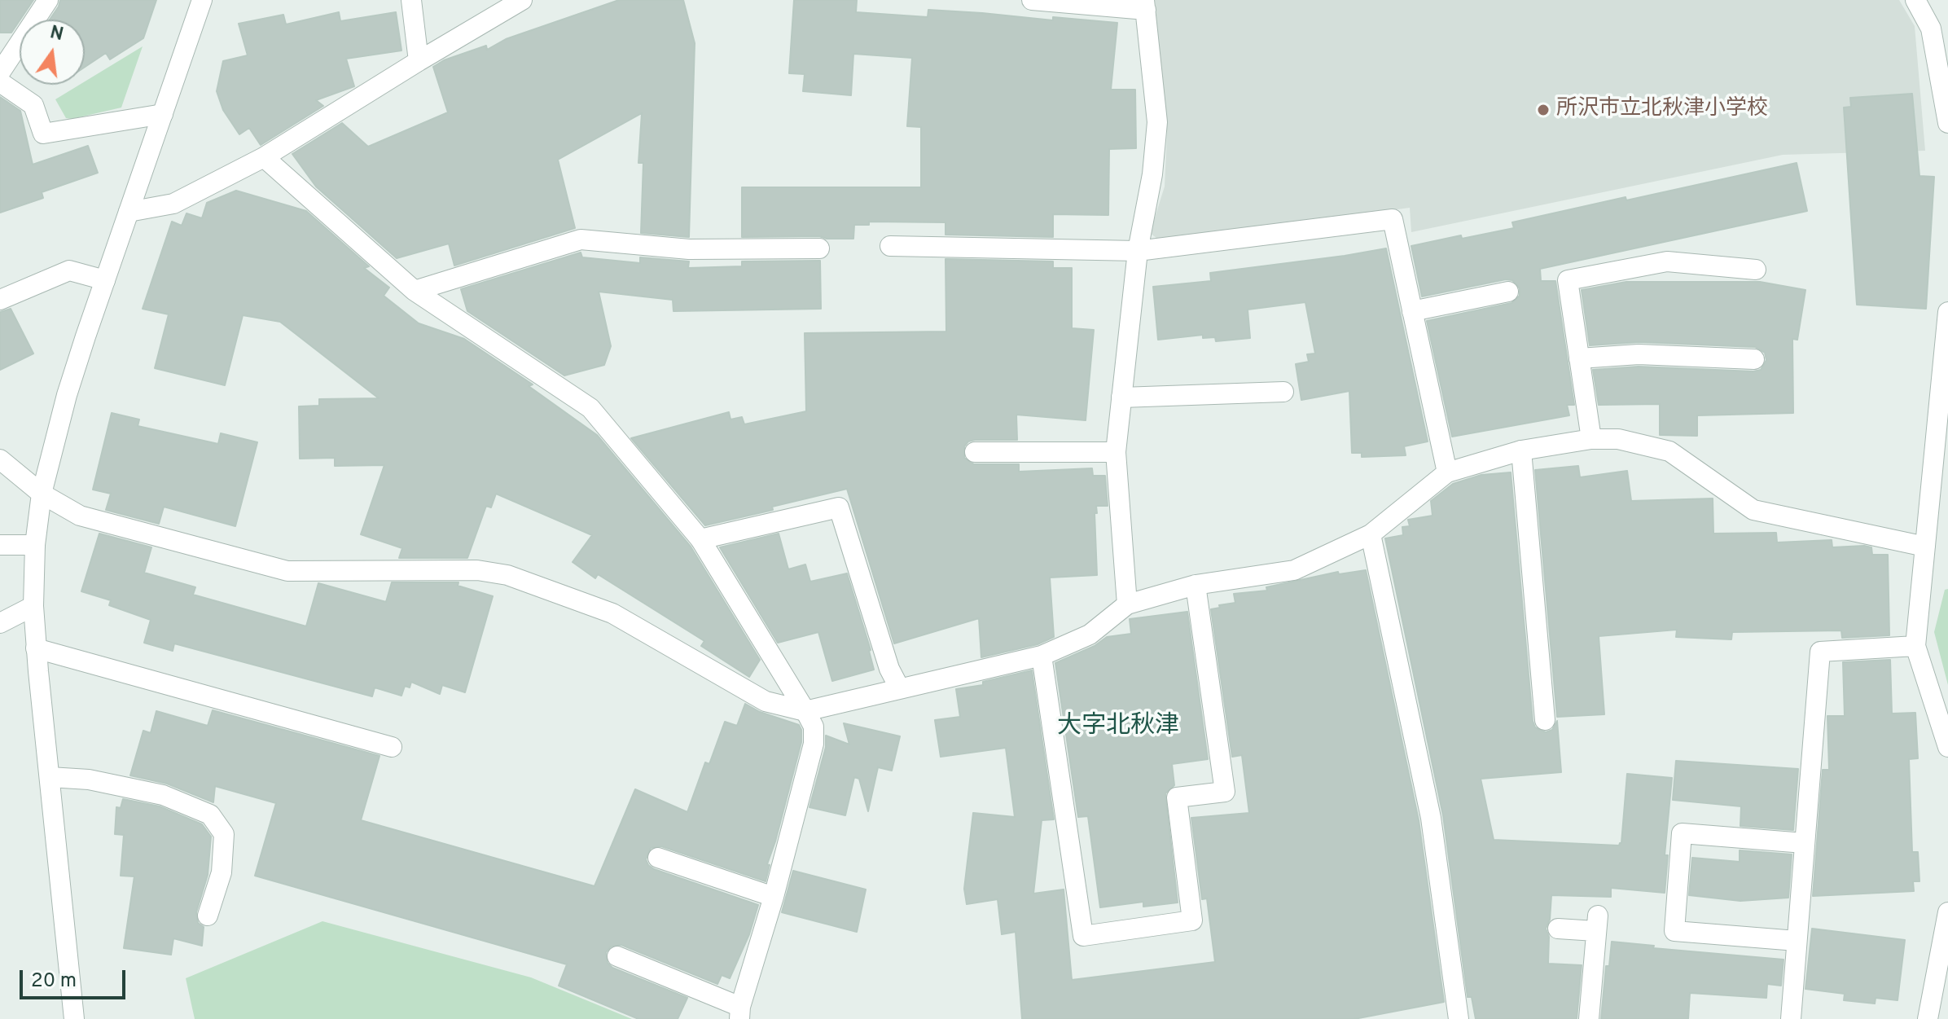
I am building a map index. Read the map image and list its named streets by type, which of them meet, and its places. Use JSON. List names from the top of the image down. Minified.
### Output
{"districts":["大字北秋津"],"places":["所沢市立北秋津小学校"],"scale_bar":"20 m","north":"top"}
